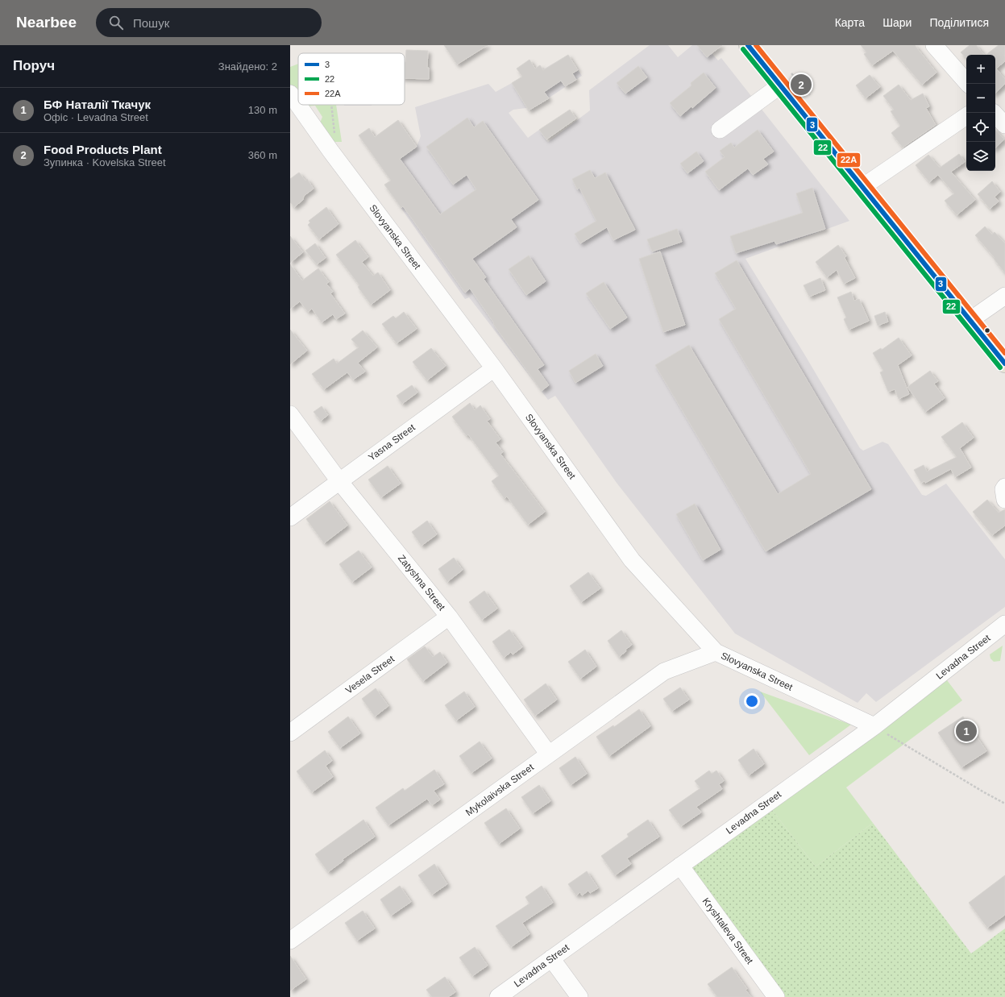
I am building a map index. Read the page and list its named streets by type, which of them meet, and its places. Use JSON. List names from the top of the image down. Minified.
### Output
{"streets":{"street":["Slovyanska Street","Yasna Street","Zatyshna Street","Levadna Street","Vesela Street","Mykolaivska Street","Kryshtaleva Street"]},"crossings":[["Slovyanska Street","Yasna Street"],["Slovyanska Street","Levadna Street"],["Slovyanska Street","Mykolaivska Street"],["Yasna Street","Zatyshna Street"],["Zatyshna Street","Vesela Street"],["Zatyshna Street","Mykolaivska Street"],["Levadna Street","Kryshtaleva Street"]],"lines":["transit line 3","transit line 22А","transit line 22"],"legend":["3","22","22А"],"page":{"header":"Nearbee","search":"Пошук","nav":["Карта","Шари","Поділитися"],"heading":["Поруч","Знайдено: 2"],"map_buttons":["+","−"],"pins":["2","1"],"list":[{"mark":"1","name":"БФ Наталії Ткачук","note":"Офіс · Levadna Street","value":"130 m"},{"mark":"2","name":"Food Products Plant","note":"Зупинка · Kovelska Street","value":"360 m"}]}}
